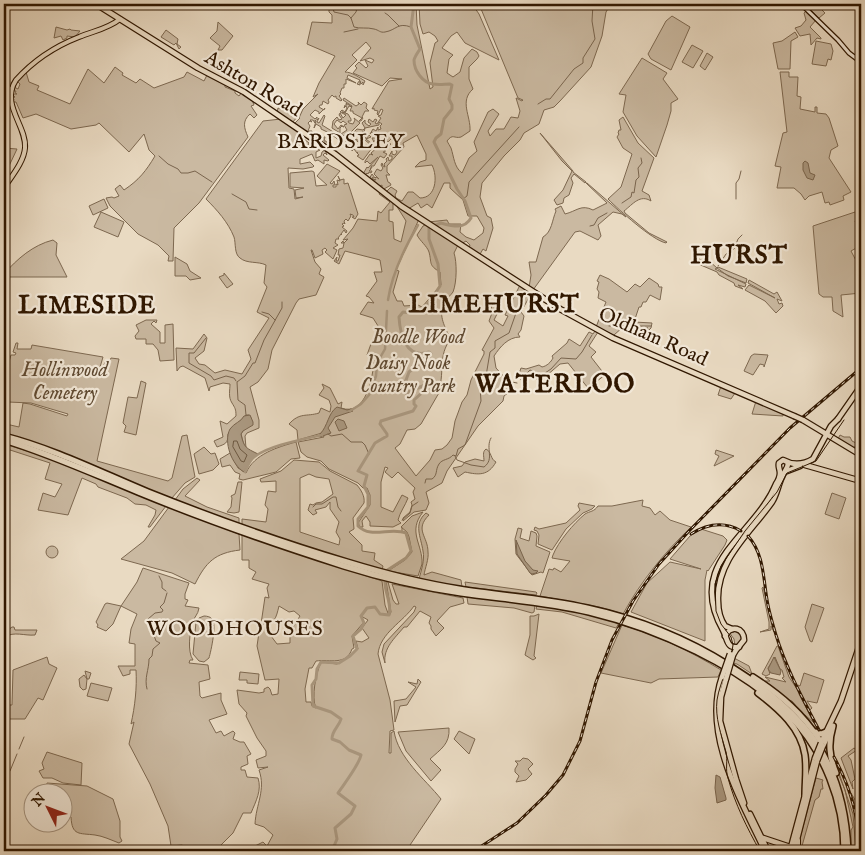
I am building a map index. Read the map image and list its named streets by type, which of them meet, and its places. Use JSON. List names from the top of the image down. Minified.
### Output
{"streets":{"highway":["Ashton Road","Oldham Road"]},"crossings":[["Ashton Road","Oldham Road"]],"districts":["BARDSLEY","HURST","LIMEHURST","LIMESIDE","WATERLOO","WOODHOUSES"],"parks":["Boodle Wood","Daisy Nook Country Park","Hollinwood Cemetery"],"north":"top left"}
